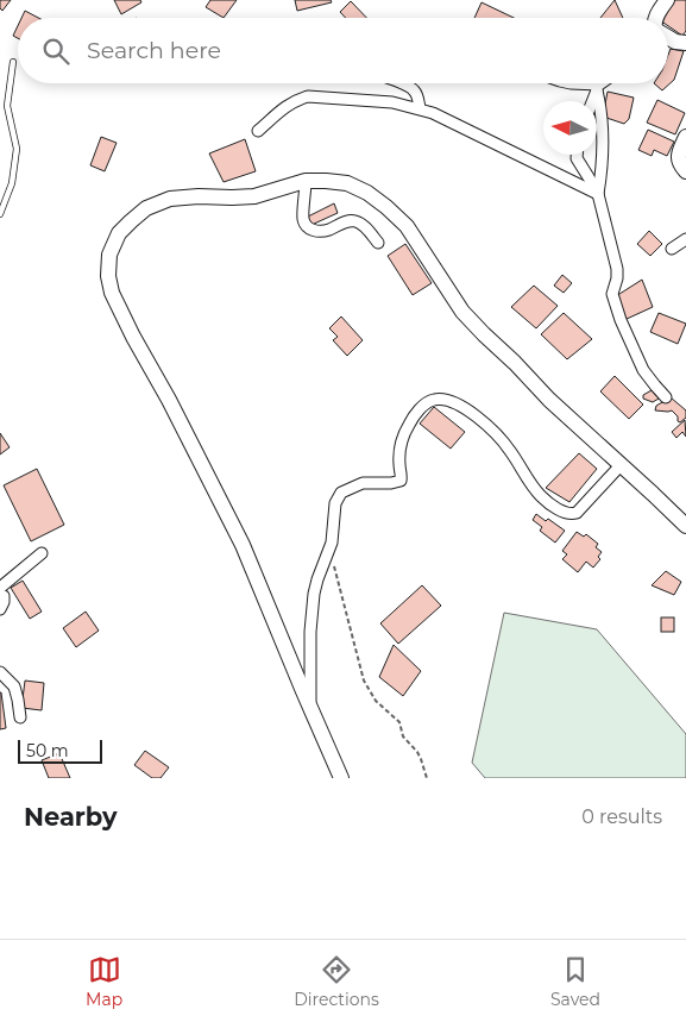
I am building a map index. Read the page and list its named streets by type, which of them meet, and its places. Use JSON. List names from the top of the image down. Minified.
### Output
{"scale_bar":"50 m","north":"left","page":{"search":"Search here","scale":"50 m","heading":["Nearby","0 results"],"nav":["Map","Directions","Saved"]}}
